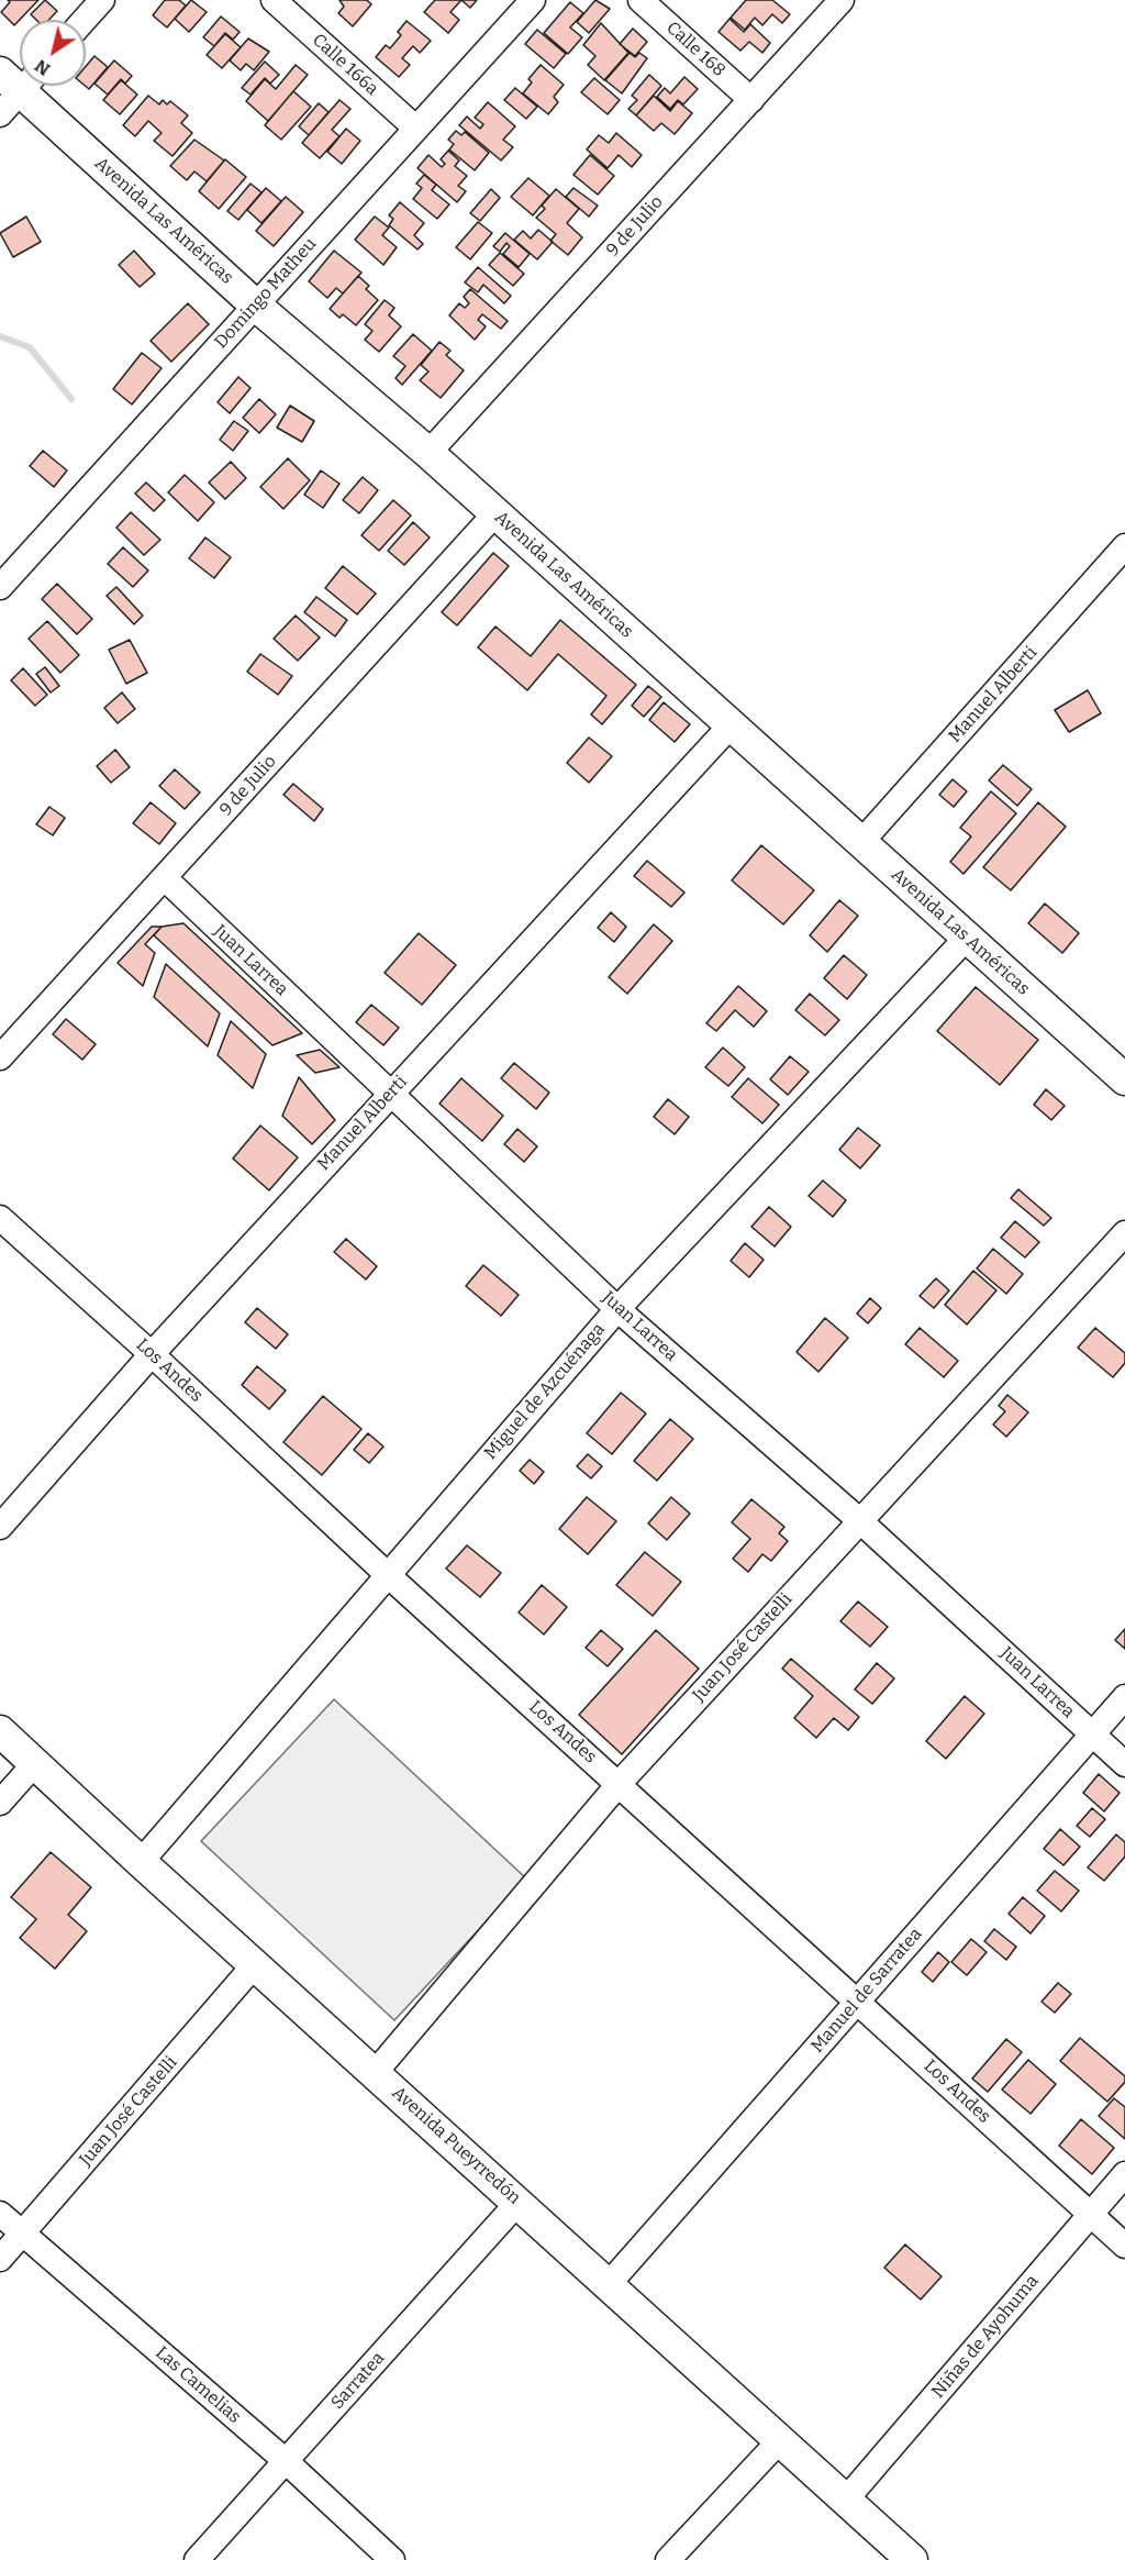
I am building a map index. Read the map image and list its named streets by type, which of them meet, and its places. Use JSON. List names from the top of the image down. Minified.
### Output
{"streets":{"main road":["Avenida Las Américas","Avenida Pueyrredón"],"street":["Calle 168","Calle 166a","9 de Julio","Domingo Matheu","Manuel Alberti","Juan Larrea","Los Andes","Miguel de Azcuénaga","Juan José Castelli","Manuel de Sarratea","Niñas de Ayohuma","Sarratea","Las Camelias"]},"crossings":[["Calle 168","9 de Julio"],["Calle 166a","Domingo Matheu"],["Avenida Las Américas","9 de Julio"],["Avenida Las Américas","Domingo Matheu"],["Avenida Las Américas","Manuel Alberti"],["Avenida Las Américas","Miguel de Azcuénaga"],["9 de Julio","Juan Larrea"],["Manuel Alberti","Juan Larrea"],["Manuel Alberti","Los Andes"],["Juan Larrea","Miguel de Azcuénaga"],["Juan Larrea","Juan José Castelli"],["Juan Larrea","Manuel de Sarratea"],["Los Andes","Miguel de Azcuénaga"],["Los Andes","Juan José Castelli"],["Los Andes","Manuel de Sarratea"],["Los Andes","Niñas de Ayohuma"],["Miguel de Azcuénaga","Avenida Pueyrredón"],["Juan José Castelli","Avenida Pueyrredón"],["Juan José Castelli","Las Camelias"],["Manuel de Sarratea","Avenida Pueyrredón"],["Avenida Pueyrredón","Niñas de Ayohuma"],["Avenida Pueyrredón","Sarratea"],["Sarratea","Las Camelias"]],"north":"bottom left"}
